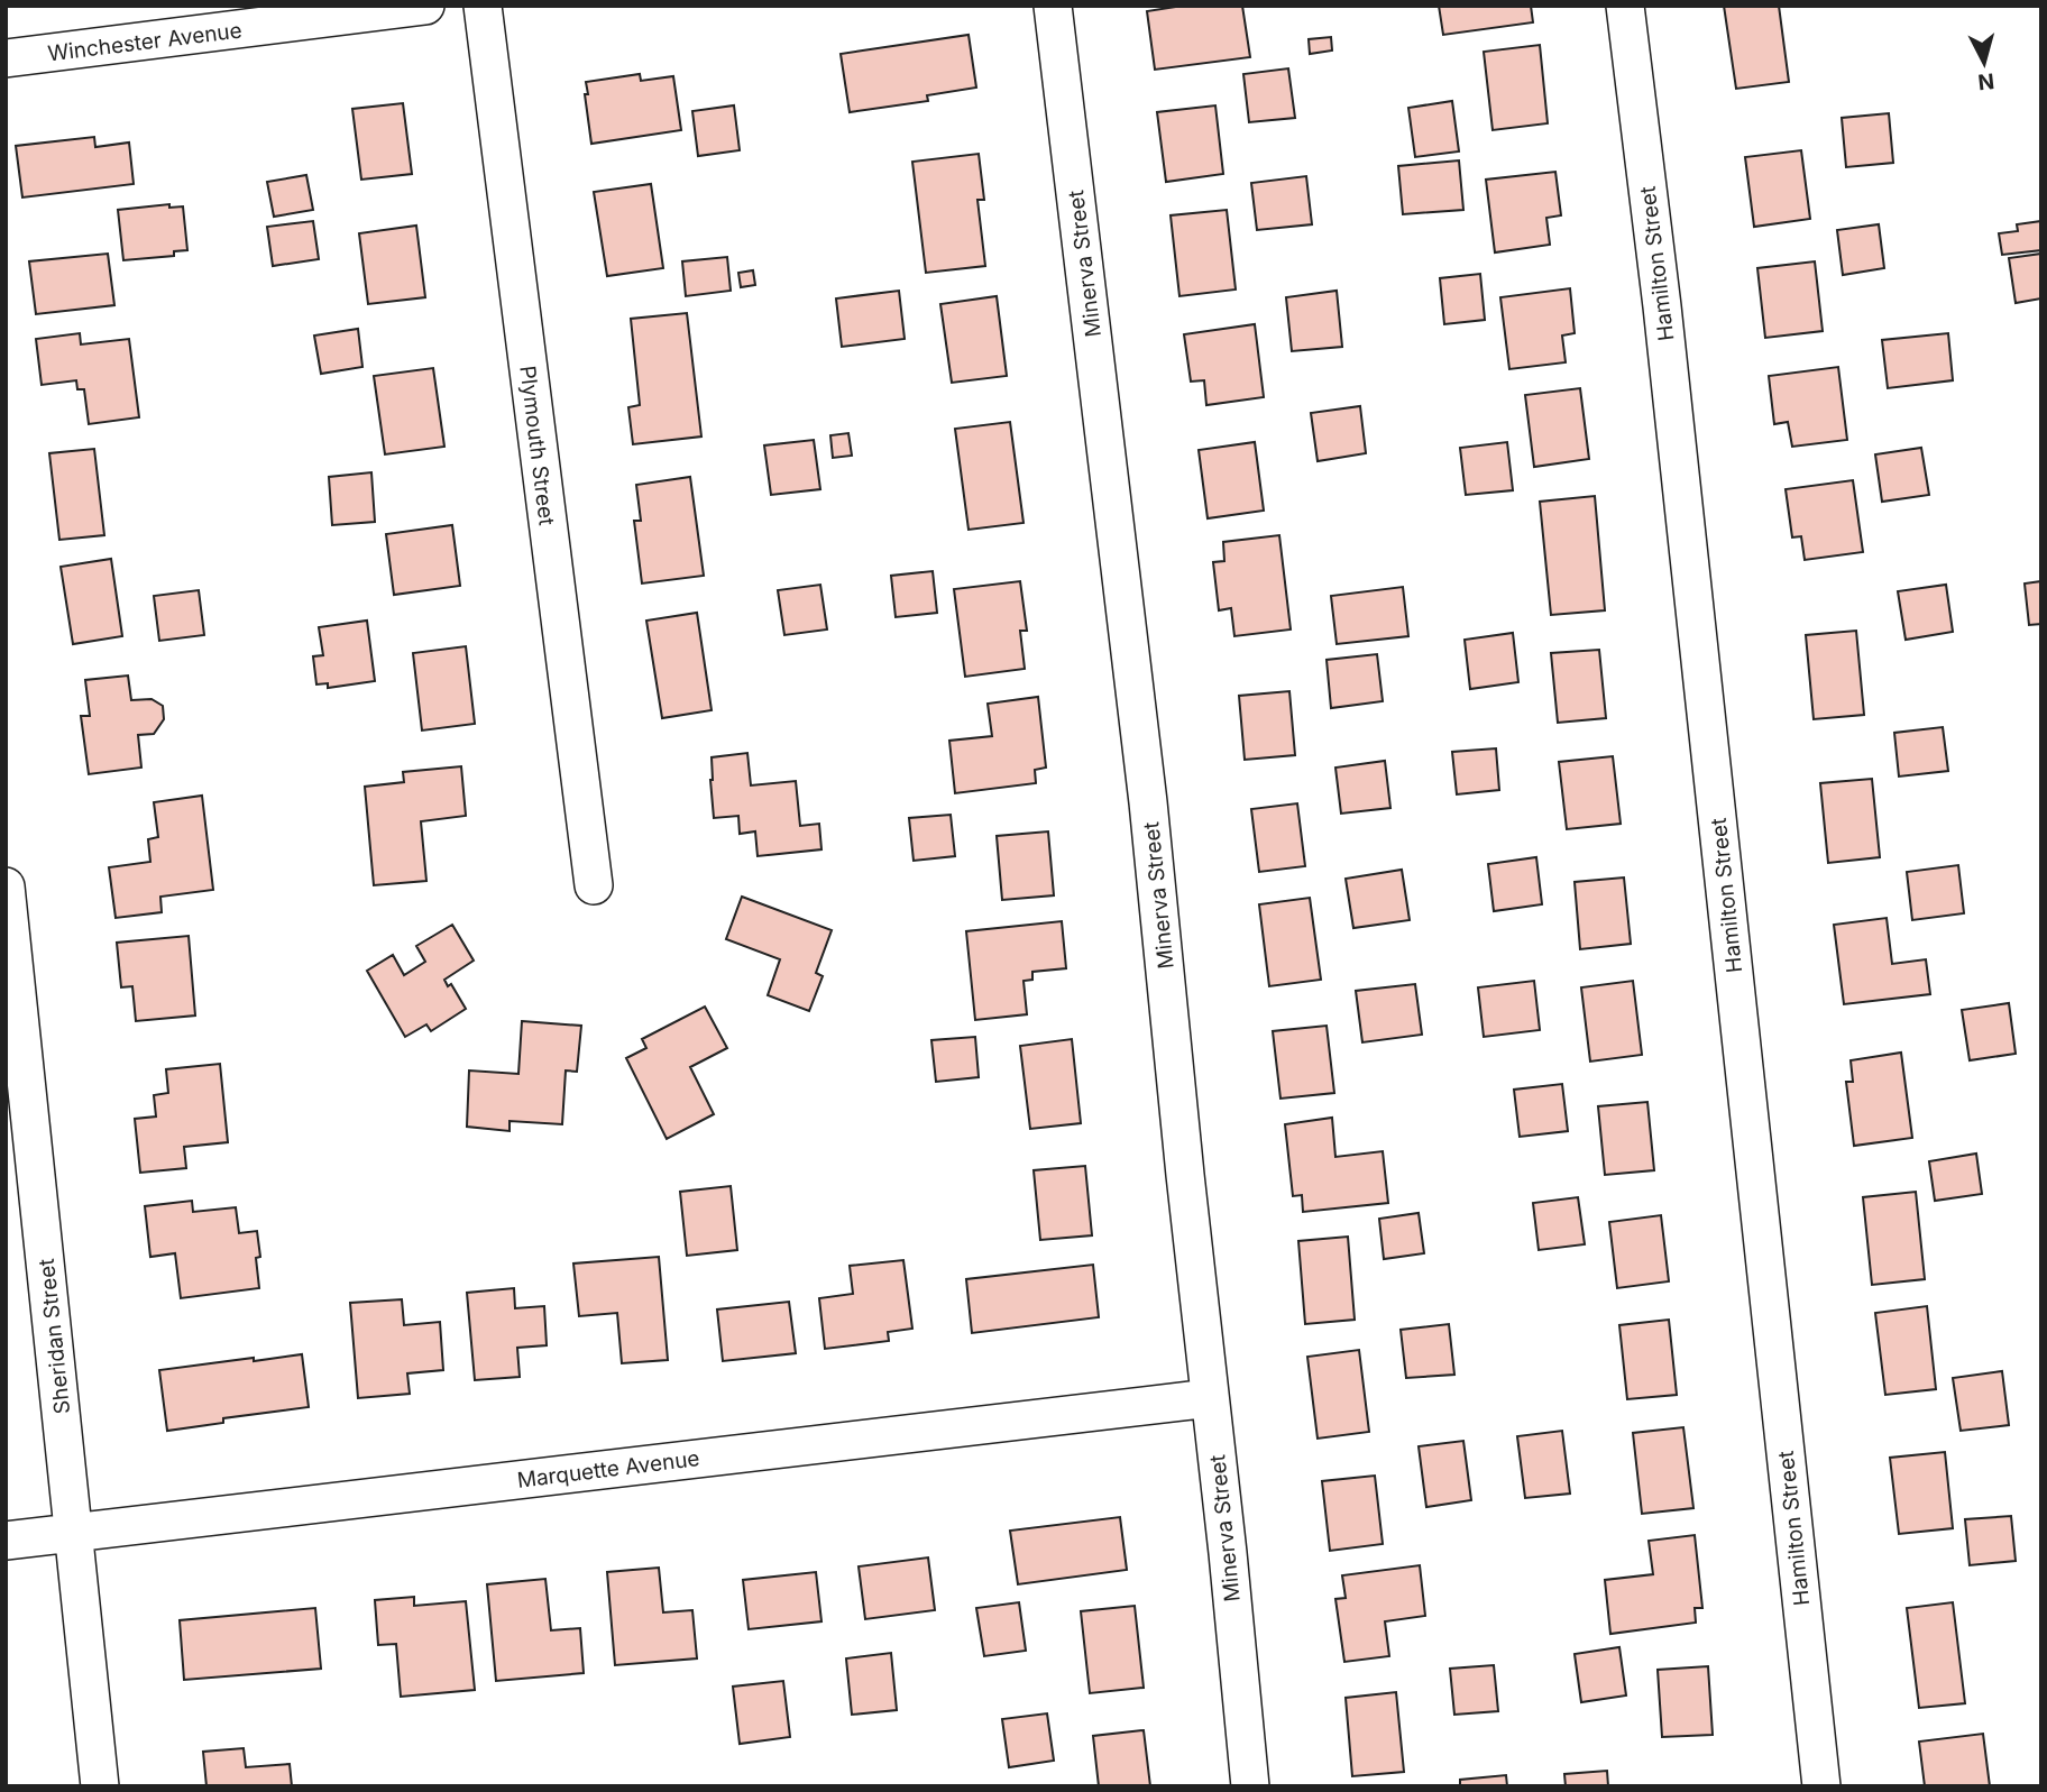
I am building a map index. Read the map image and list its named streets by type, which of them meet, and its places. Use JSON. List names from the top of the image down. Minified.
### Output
{"streets":{"street":["Winchester Avenue","Minerva Street","Hamilton Street","Plymouth Street","Sheridan Street","Marquette Avenue"]},"crossings":[["Minerva Street","Marquette Avenue"],["Sheridan Street","Marquette Avenue"]],"north":"bottom"}
